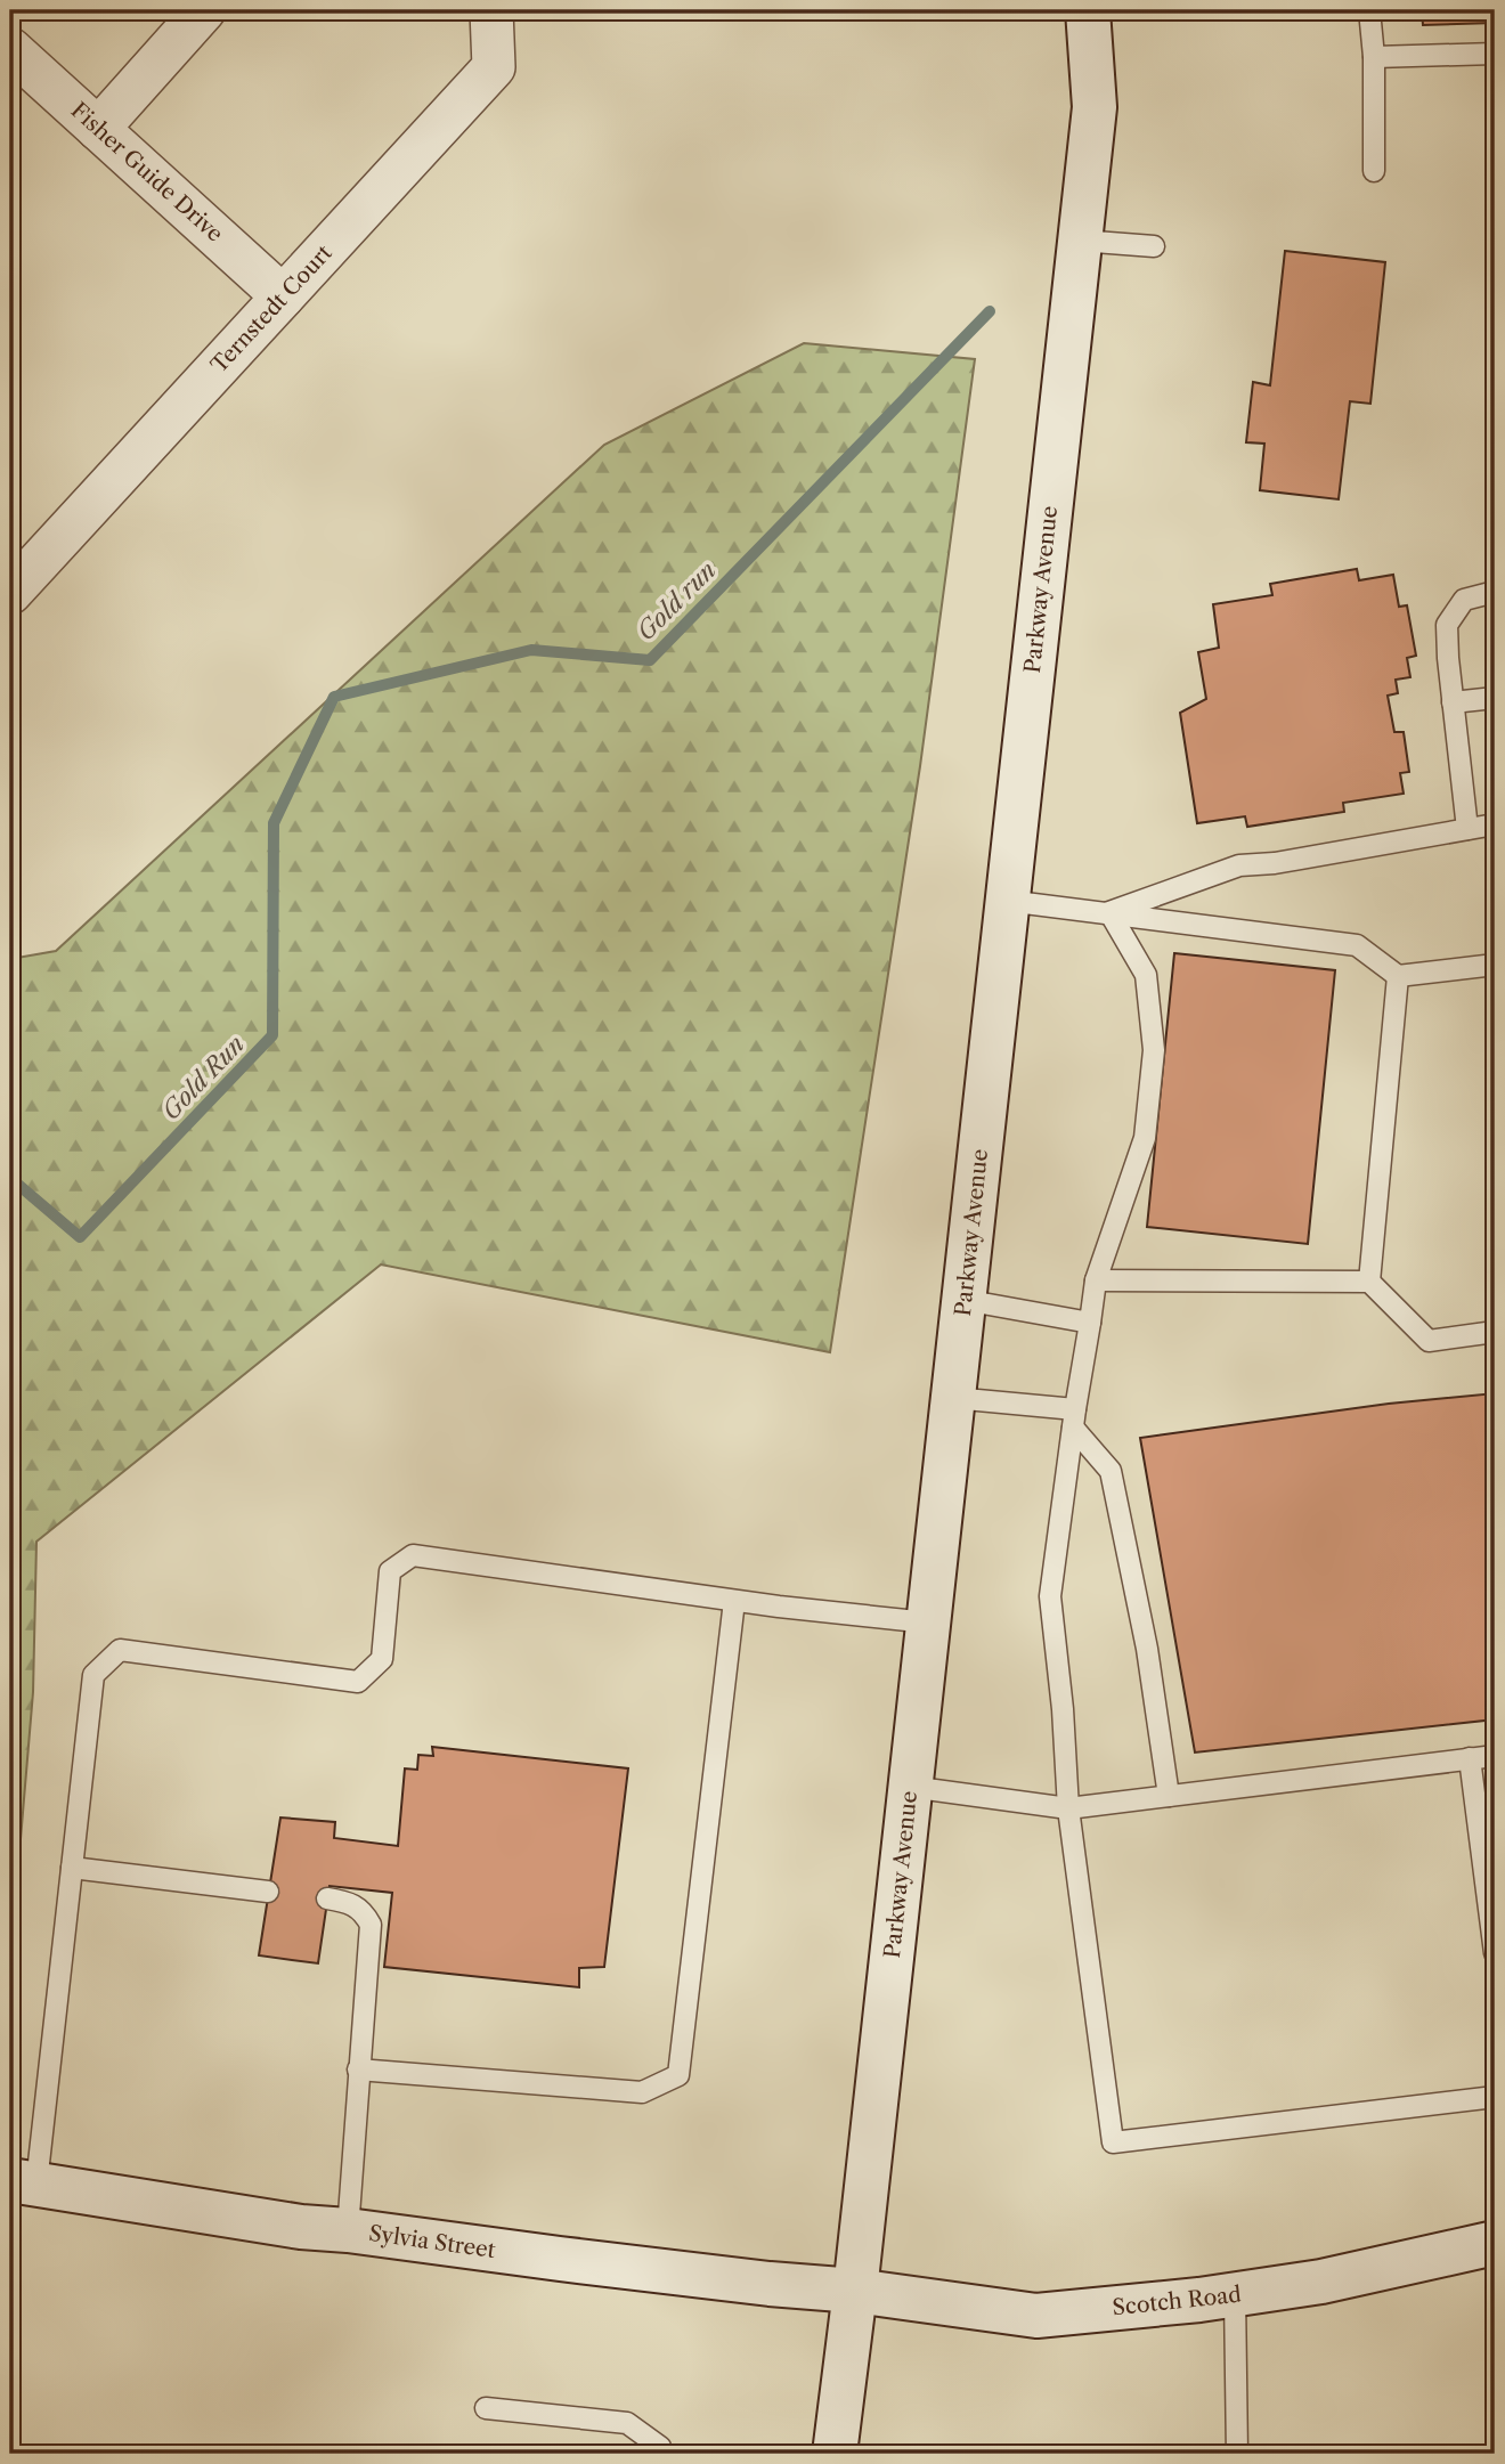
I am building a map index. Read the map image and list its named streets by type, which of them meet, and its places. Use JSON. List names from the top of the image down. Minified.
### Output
{"streets":{"main road":["Parkway Avenue","Sylvia Street","Scotch Road"],"street":["Fisher Guide Drive","Ternstedt Court"]},"crossings":[["Fisher Guide Drive","Ternstedt Court"],["Parkway Avenue","Sylvia Street"],["Parkway Avenue","Scotch Road"],["Sylvia Street","Scotch Road"]],"water":["Gold run","Gold Run"]}
